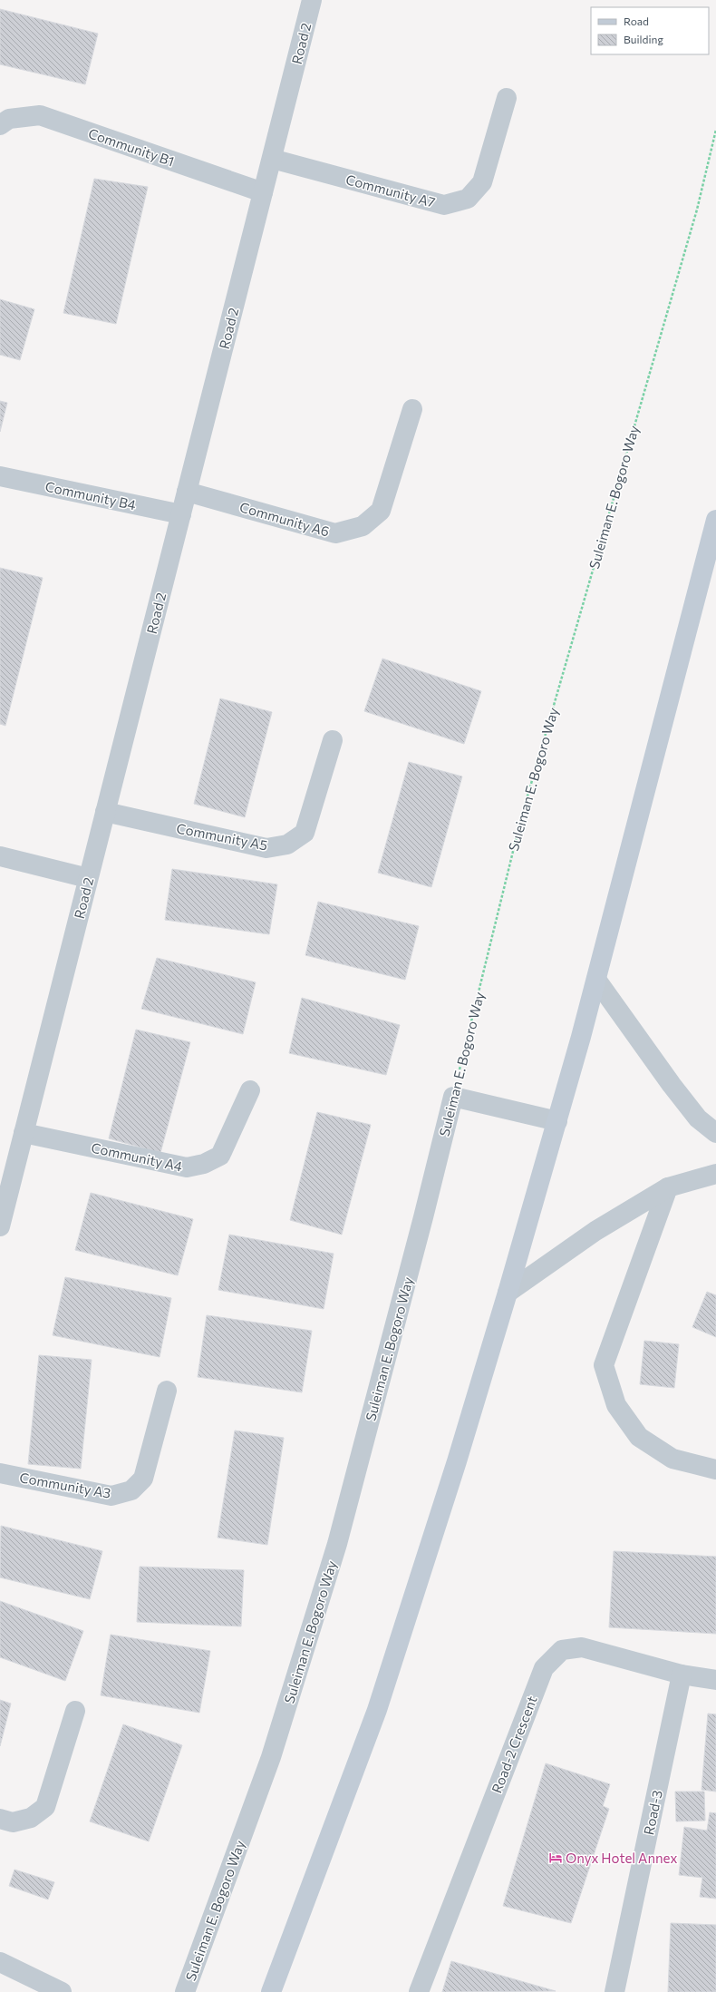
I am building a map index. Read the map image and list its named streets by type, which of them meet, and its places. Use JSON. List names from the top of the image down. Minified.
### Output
{"streets":{"street":["Road 2","Community B1","Community A7","Community B4","Suleiman E. Bogoro Way","Community A6","Community A5","Community A4","Community A3","Road-2 Crescent","Road-3"]},"crossings":[["Road 2","Community B1"],["Road 2","Community A7"],["Road 2","Community B4"],["Road 2","Community A6"],["Road 2","Community A5"],["Road 2","Community A4"],["Road-2 Crescent","Road-3"]],"places":{"hotel":["Onyx Hotel Annex"]},"legend":["Road","Building"]}
